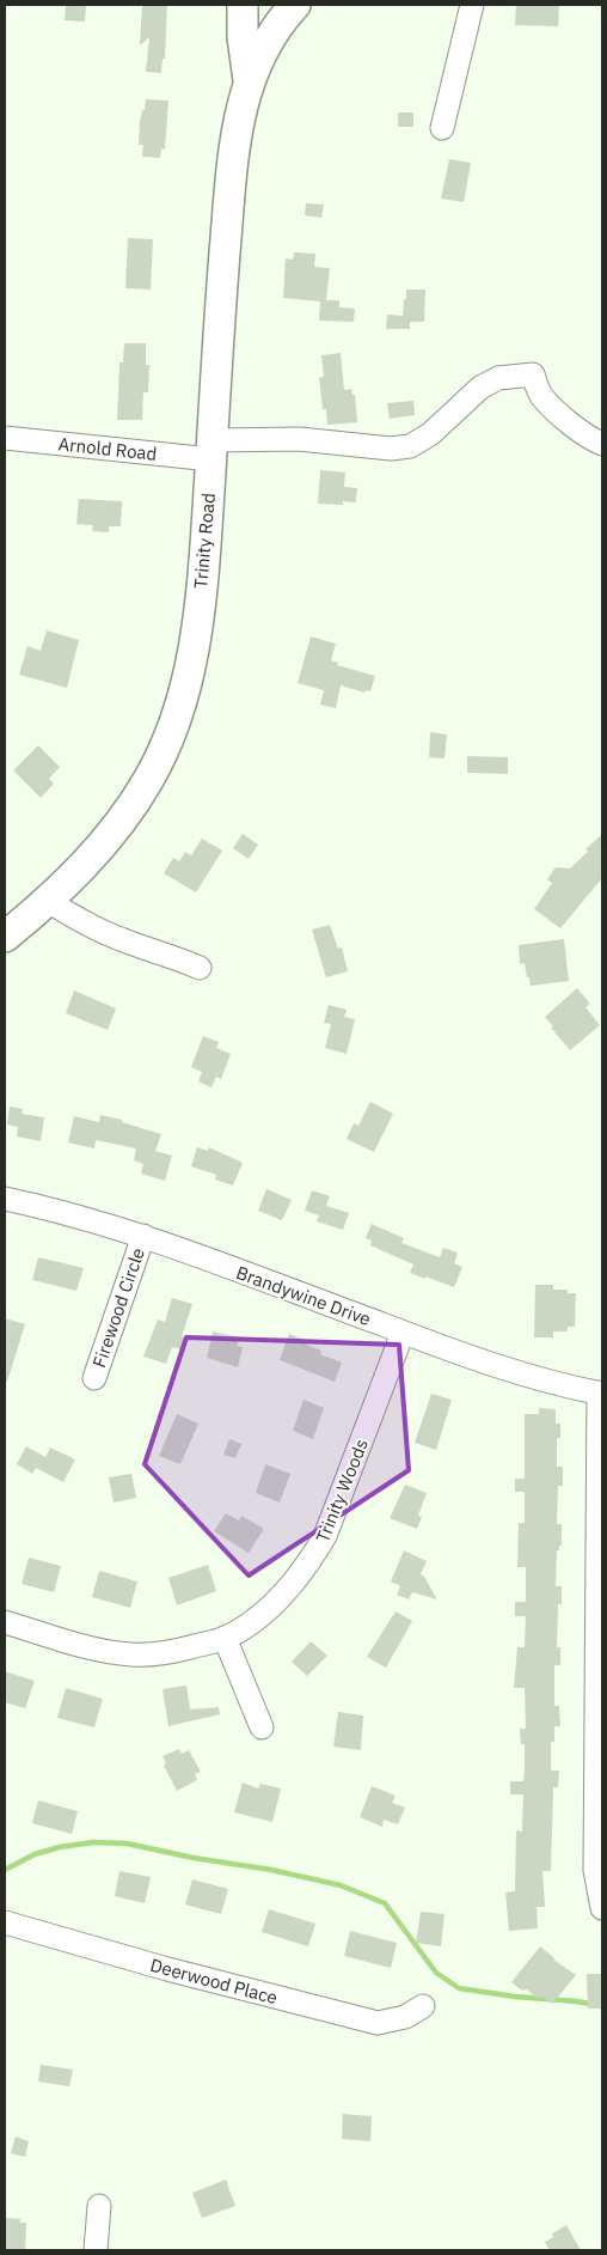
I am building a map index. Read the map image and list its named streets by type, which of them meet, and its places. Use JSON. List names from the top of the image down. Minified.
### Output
{"streets":{"main road":["Trinity Road"],"street":["Arnold Road","Brandywine Drive","Firewood Circle","Trinity Woods","Deerwood Place"]},"crossings":[["Arnold Road","Trinity Road"],["Brandywine Drive","Firewood Circle"],["Brandywine Drive","Trinity Woods"]]}
